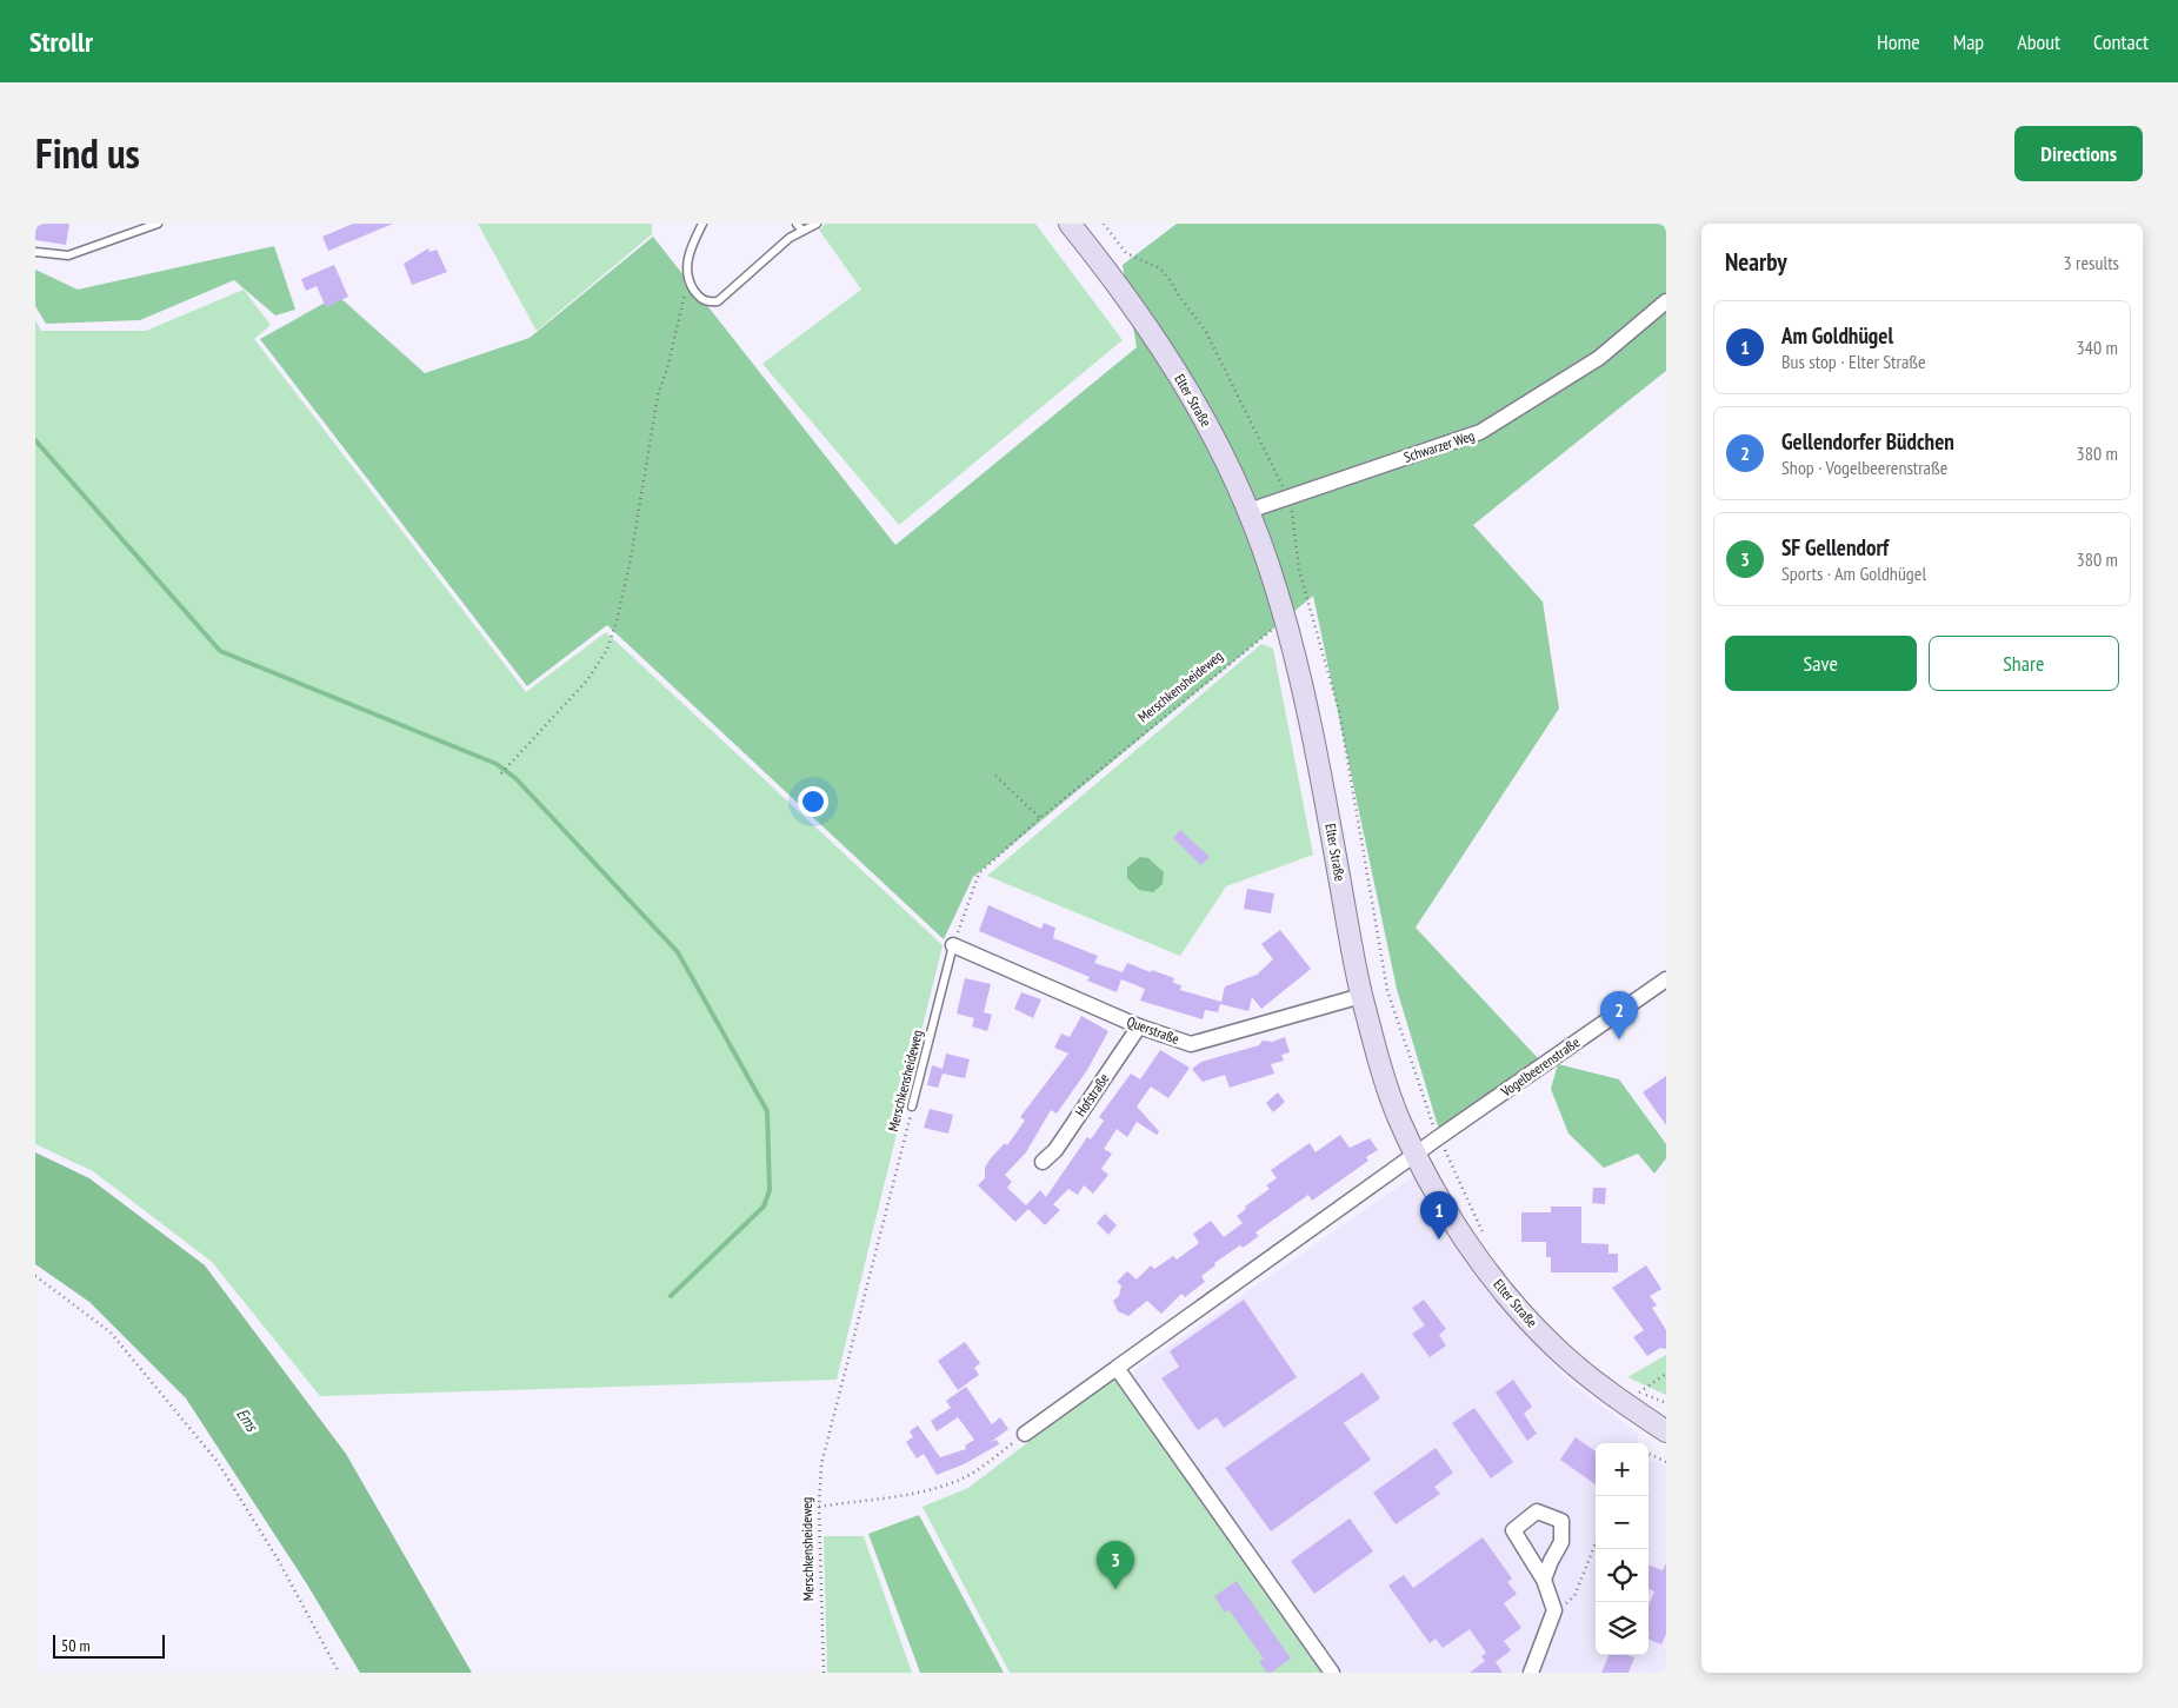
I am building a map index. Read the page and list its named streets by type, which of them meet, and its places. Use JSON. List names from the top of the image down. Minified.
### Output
{"streets":{"main road":["Elter Straße"],"street":["Schwarzer Weg","Querstraße","Vogelbeerenstraße","Hofstraße"],"lane":["Merschkensheideweg"]},"crossings":[["Elter Straße","Schwarzer Weg"],["Elter Straße","Querstraße"],["Elter Straße","Vogelbeerenstraße"],["Merschkensheideweg","Querstraße"],["Querstraße","Hofstraße"]],"water":["Ems"],"scale_bar":"50 m","page":{"header":"Strollr","nav":["Home","Map","About","Contact"],"title":"Find us","buttons":["Directions",["Save","Share"]],"heading":["Nearby","3 results"],"list":[{"mark":"1","name":"Am Goldhügel","note":"Bus stop · Elter Straße","value":"340 m"},{"mark":"2","name":"Gellendorfer Büdchen","note":"Shop · Vogelbeerenstraße","value":"380 m"},{"mark":"3","name":"SF Gellendorf","note":"Sports · Am Goldhügel","value":"380 m"}],"pins":["2","1","3"],"map_buttons":["+","−"],"scale":"50 m"}}
